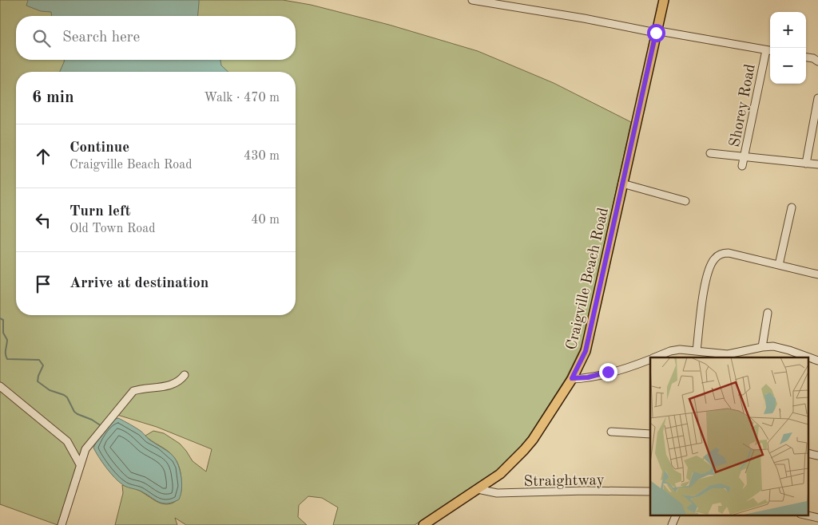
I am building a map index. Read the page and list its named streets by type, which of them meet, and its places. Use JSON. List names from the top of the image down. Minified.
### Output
{"streets":{"main road":["Craigville Beach Road"],"street":["Shorey Road","Straightway"]},"crossings":[["Craigville Beach Road","Straightway"]],"page":{"map_buttons":["+","−"],"search":"Search here","heading":["6 min","Walk · 470 m"],"list":[["Continue","Craigville Beach Road","430 m"],["Turn left","Old Town Road","40 m"],"Arrive at destination"]}}
